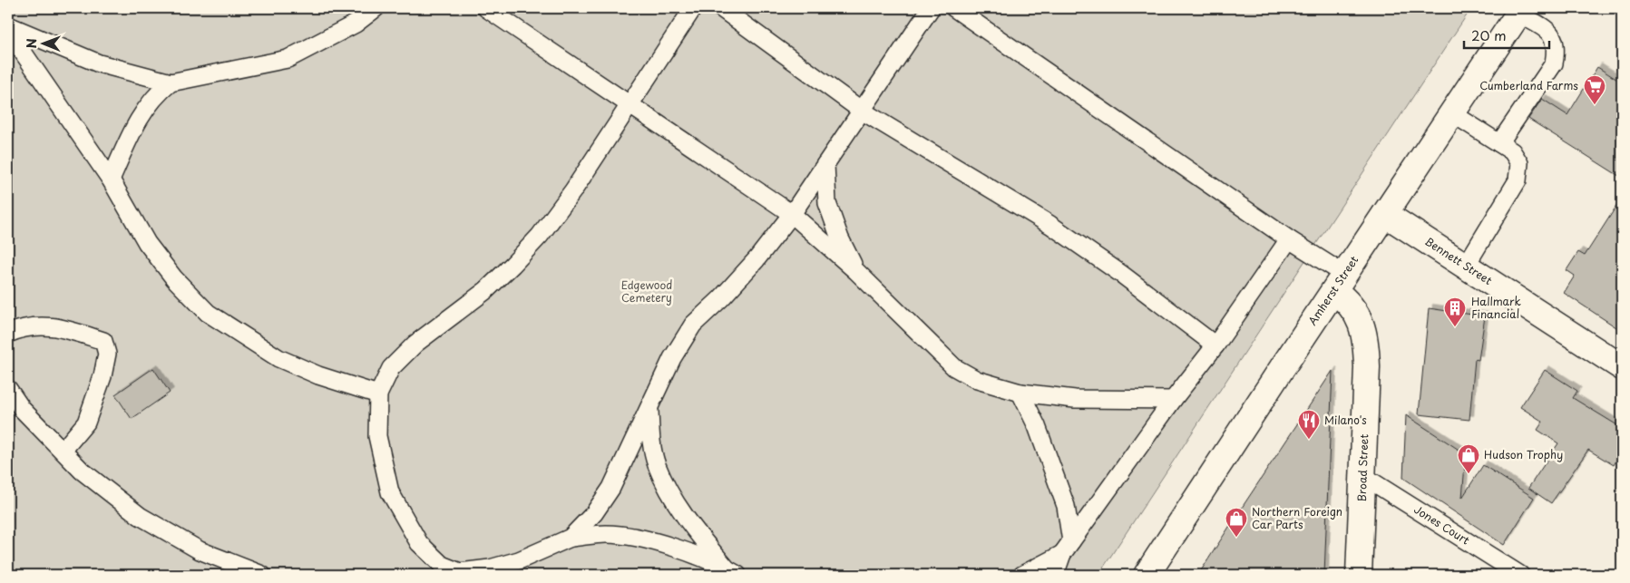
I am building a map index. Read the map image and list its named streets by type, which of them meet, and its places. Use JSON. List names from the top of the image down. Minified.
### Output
{"streets":{"main road":["Bennett Street","Amherst Street","Broad Street"],"lane":["Jones Court"]},"crossings":[["Bennett Street","Amherst Street"],["Amherst Street","Broad Street"],["Broad Street","Jones Court"]],"parks":["Edgewood Cemetery"],"places":{"supermarket":["Cumberland Farms"],"building":["Hallmark Financial"],"restaurant":["Milano's"],"shop":["Hudson Trophy","Northern Foreign Car Parts"]},"scale_bar":"20 m","north":"left"}
